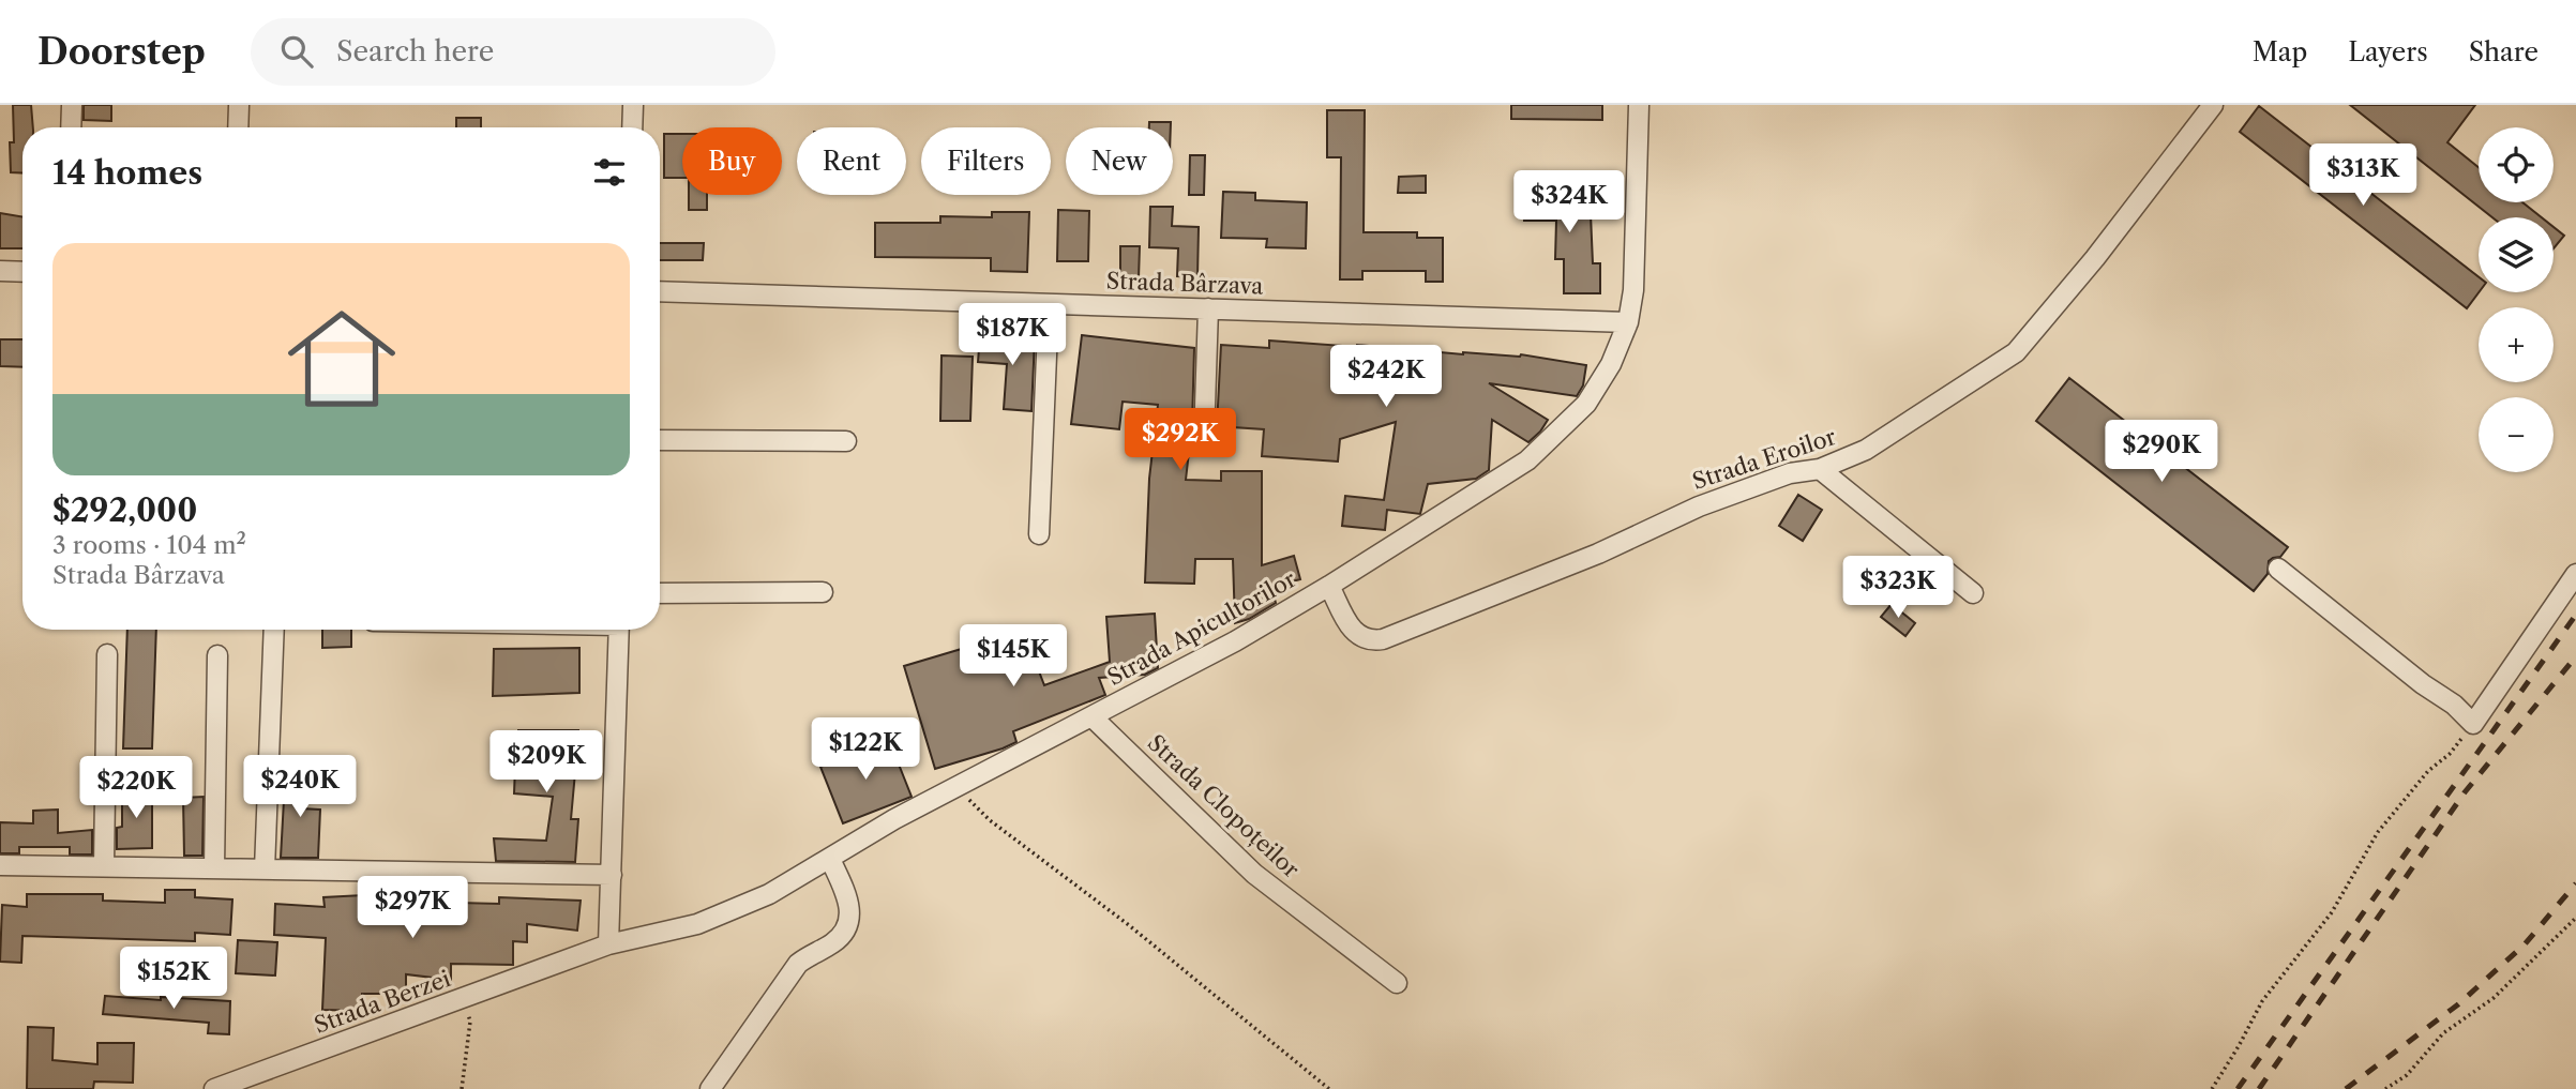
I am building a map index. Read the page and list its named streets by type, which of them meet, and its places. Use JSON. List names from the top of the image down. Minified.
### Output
{"streets":{"street":["Strada Bârzava","Strada Eroilor","Strada Apicultorilor","Strada Clopoțeilor","Strada Berzei"]},"crossings":[["Strada Bârzava","Strada Apicultorilor"],["Strada Eroilor","Strada Apicultorilor"],["Strada Apicultorilor","Strada Clopoțeilor"],["Strada Apicultorilor","Strada Berzei"]],"page":{"header":"Doorstep","search":"Search here","nav":["Map","Layers","Share"],"map_buttons":["+","−"],"chip":["Buy","Rent","Filters","New"],"heading":"14 homes","price":["$313K","$324K","$187K","$242K","$292K","$290K","$323K","$145K","$122K","$209K","$240K","$220K","$297K","$152K"],"list":[{"name":"$292,000","note":"3 rooms · 104 m² · Strada Bârzava"}]}}
